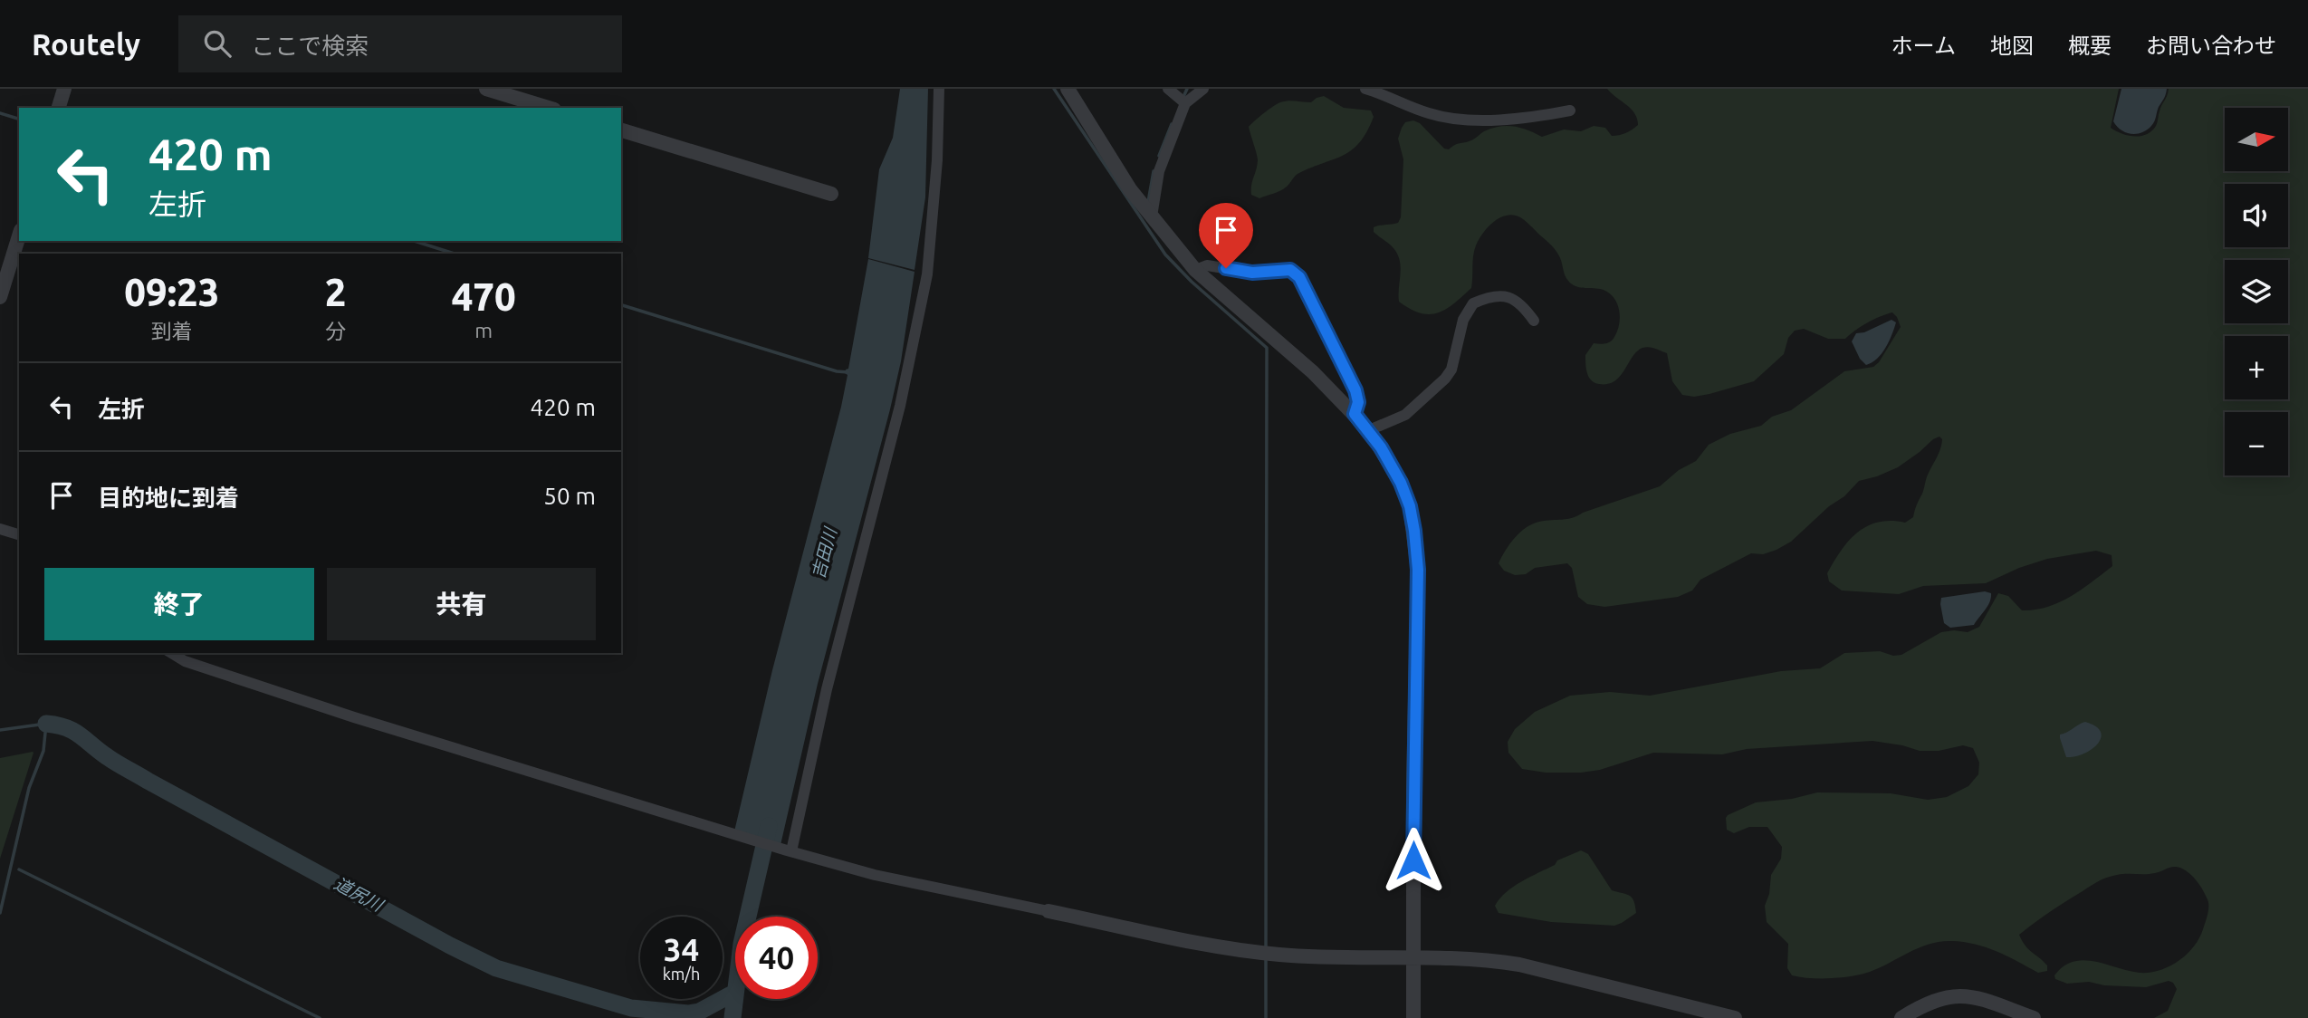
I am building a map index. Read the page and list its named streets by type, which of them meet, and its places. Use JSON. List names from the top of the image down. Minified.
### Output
{"water":["吉田川","道尻川"],"north":"right","page":{"header":"Routely","search":"ここで検索","nav":["ホーム","地図","概要","お問い合わせ"],"map_buttons":["+","−"],"turn":["420 m","左折"],"eta":["09:23","到着","2","分","470","m"],"list":[{"name":"左折","value":"420 m"},{"name":"目的地に到着","value":"50 m"}],"buttons":["終了","共有"],"speed":"34 km/h","limit":"40"}}
